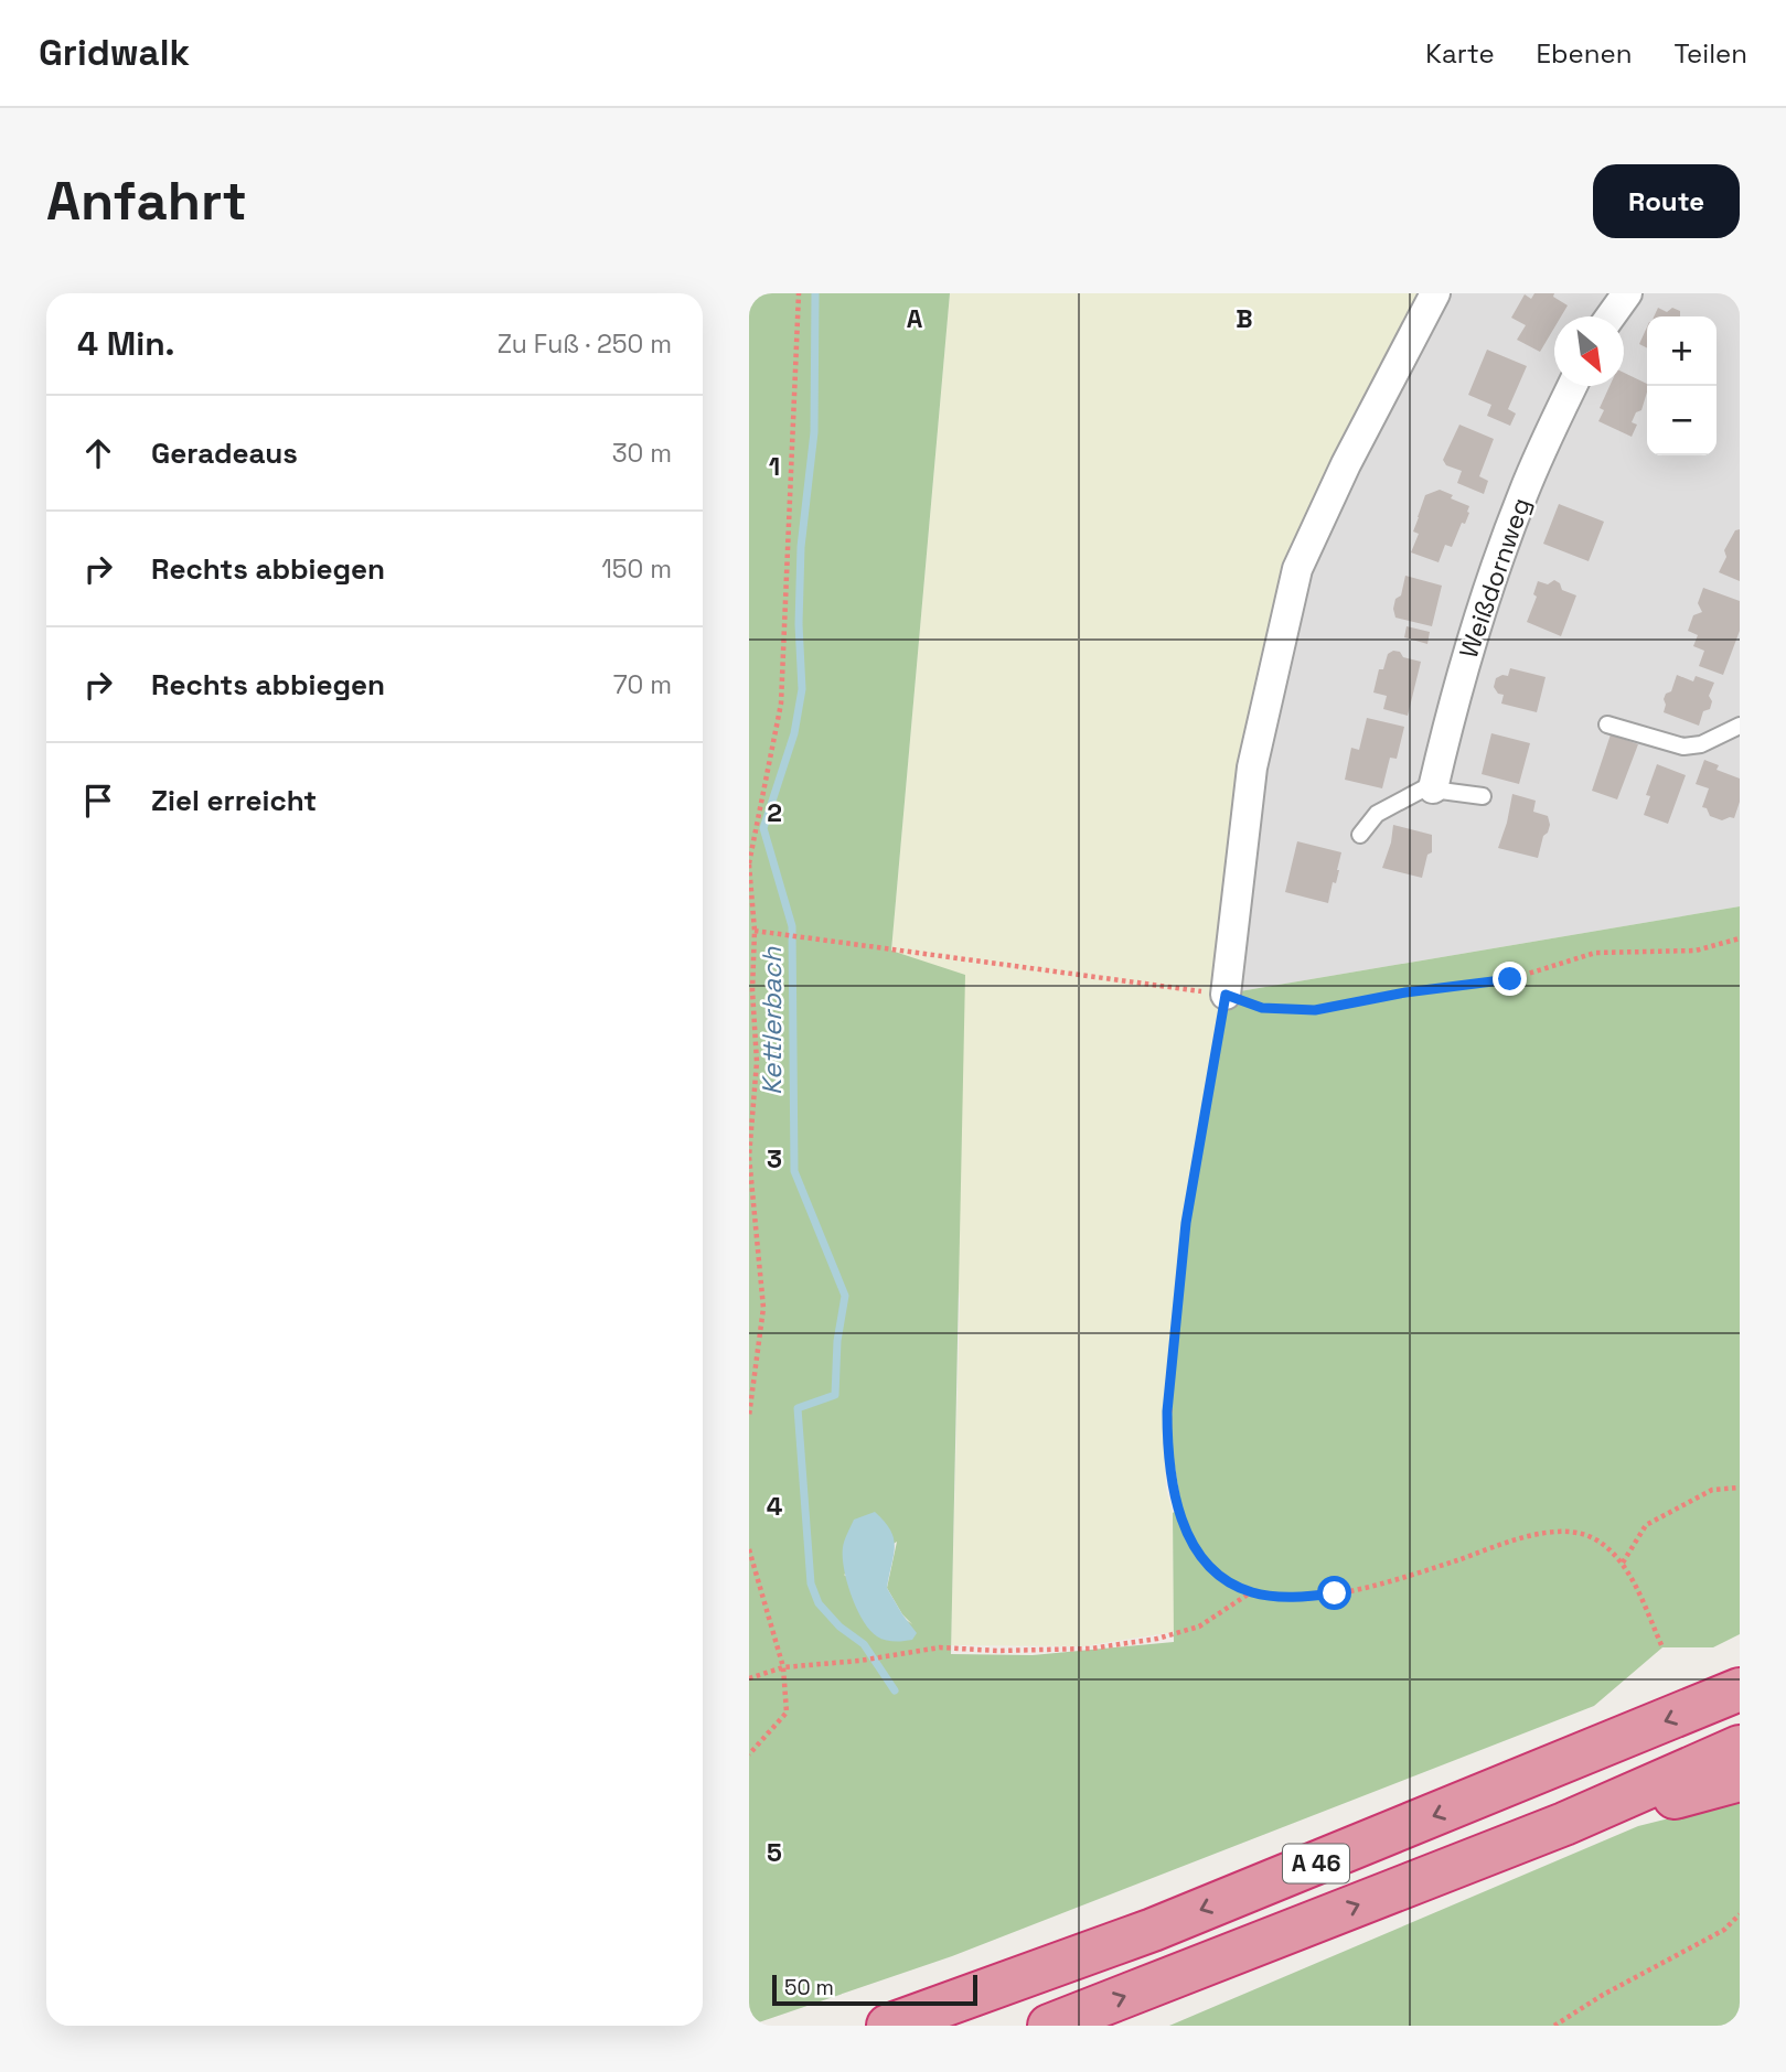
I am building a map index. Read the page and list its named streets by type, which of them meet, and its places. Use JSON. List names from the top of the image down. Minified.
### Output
{"streets":{"highway":["A 46"],"street":["Weißdornweg"]},"water":["Kettlerbach"],"scale_bar":"50 m","north":"bottom right","page":{"header":"Gridwalk","nav":["Karte","Ebenen","Teilen"],"buttons":"Route","title":"Anfahrt","heading":["4 Min.","Zu Fuß · 250 m"],"map_buttons":["+","−"],"list":[["Geradeaus","30 m"],["Rechts abbiegen","150 m"],["Rechts abbiegen","70 m"],"Ziel erreicht"],"scale":"50 m"},"grid":{"columns":["A","B"],"rows":["1","2","3","4","5"]}}
